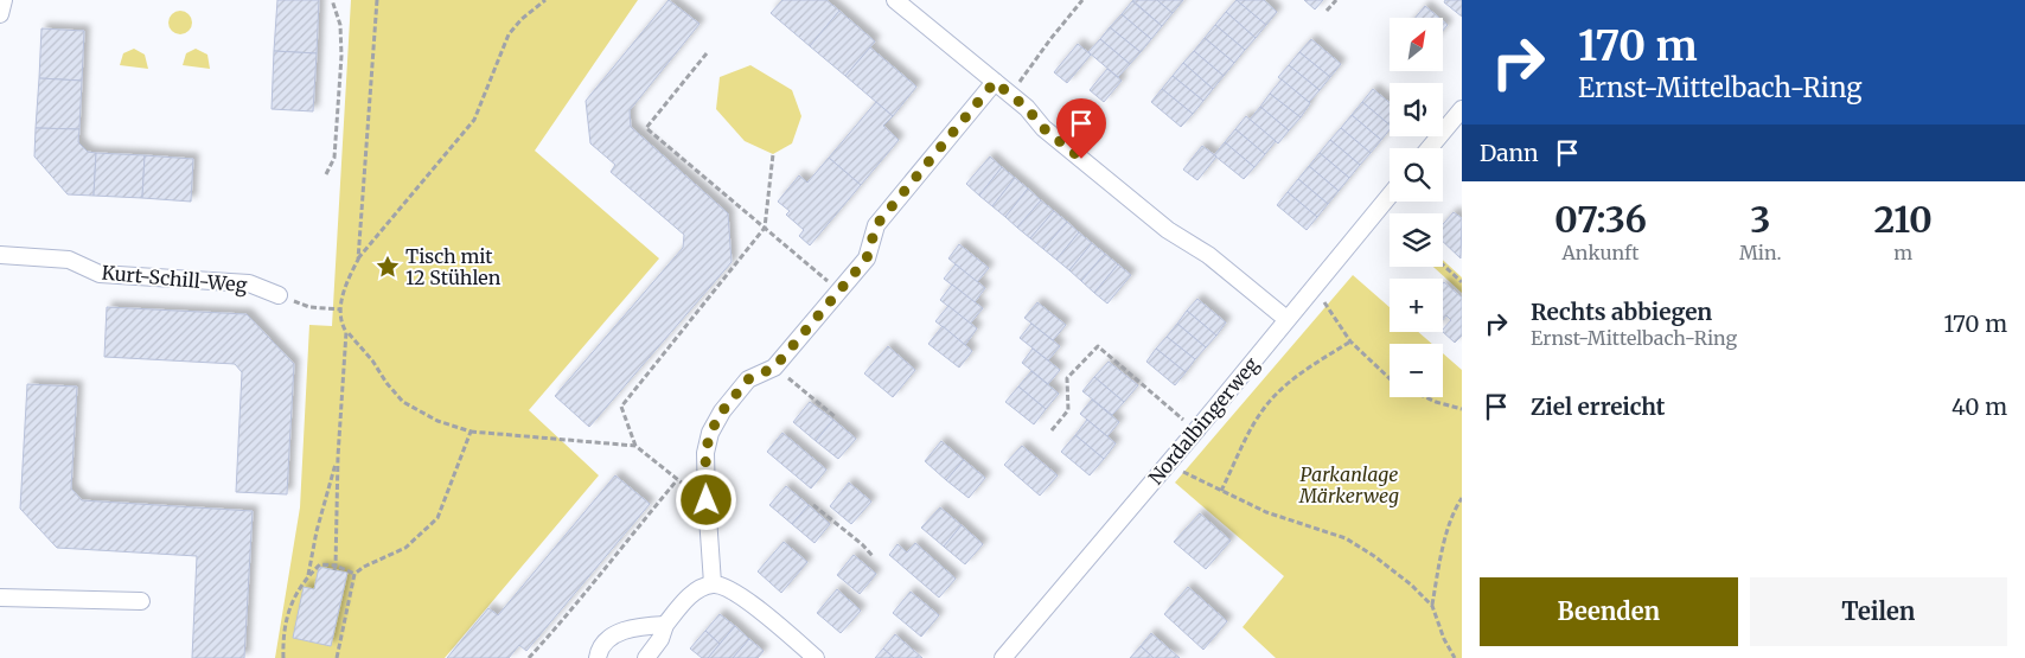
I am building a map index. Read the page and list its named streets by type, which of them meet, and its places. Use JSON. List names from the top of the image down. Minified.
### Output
{"streets":{"street":["Kurt-Schill-Weg","Nordalbingerweg"]},"parks":["Parkanlage Märkerweg"],"places":{"place":["Tisch mit 12 Stühlen"]},"north":"top right","page":{"turn":["170 m","Ernst-Mittelbach-Ring"],"map_buttons":["+","−"],"then":"Dann","eta":["07:36","Ankunft","3","Min.","210","m"],"list":[{"name":"Rechts abbiegen","note":"Ernst-Mittelbach-Ring","value":"170 m"},{"name":"Ziel erreicht","value":"40 m"}],"buttons":["Beenden","Teilen"]}}
